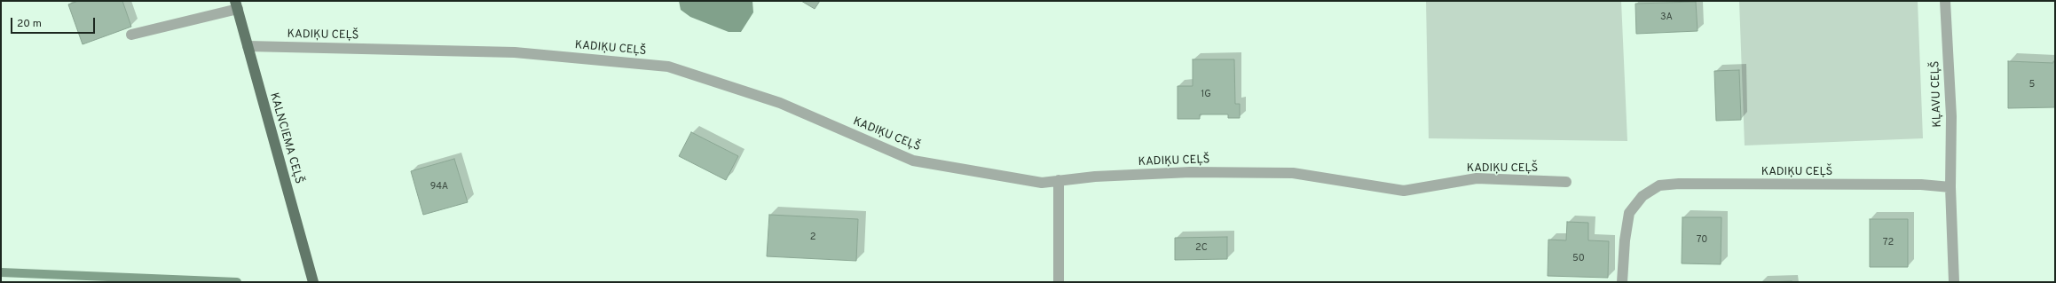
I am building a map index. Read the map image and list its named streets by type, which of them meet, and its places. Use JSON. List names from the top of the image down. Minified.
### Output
{"streets":{"main road":["KALNCIEMA CEĻŠ"],"street":["KADIĶU CEĻŠ","KĻAVU CEĻŠ"]},"crossings":[["KADIĶU CEĻŠ","KĻAVU CEĻŠ"],["KADIĶU CEĻŠ","KALNCIEMA CEĻŠ"]],"house_numbers":["3A","5","1G","94A","2","70","72","2C","50"],"scale_bar":"20 m"}
